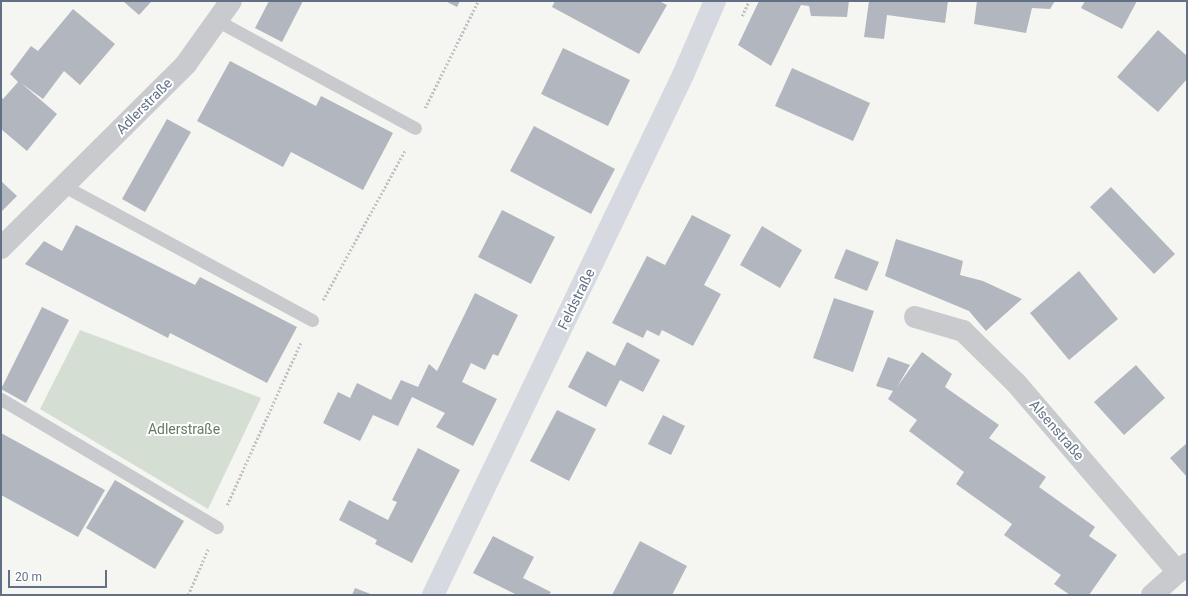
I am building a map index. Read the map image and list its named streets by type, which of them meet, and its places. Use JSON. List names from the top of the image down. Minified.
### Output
{"streets":{"street":["Adlerstraße","Feldstraße","Alsenstraße"]},"parks":["Adlerstraße"],"scale_bar":"20 m"}
